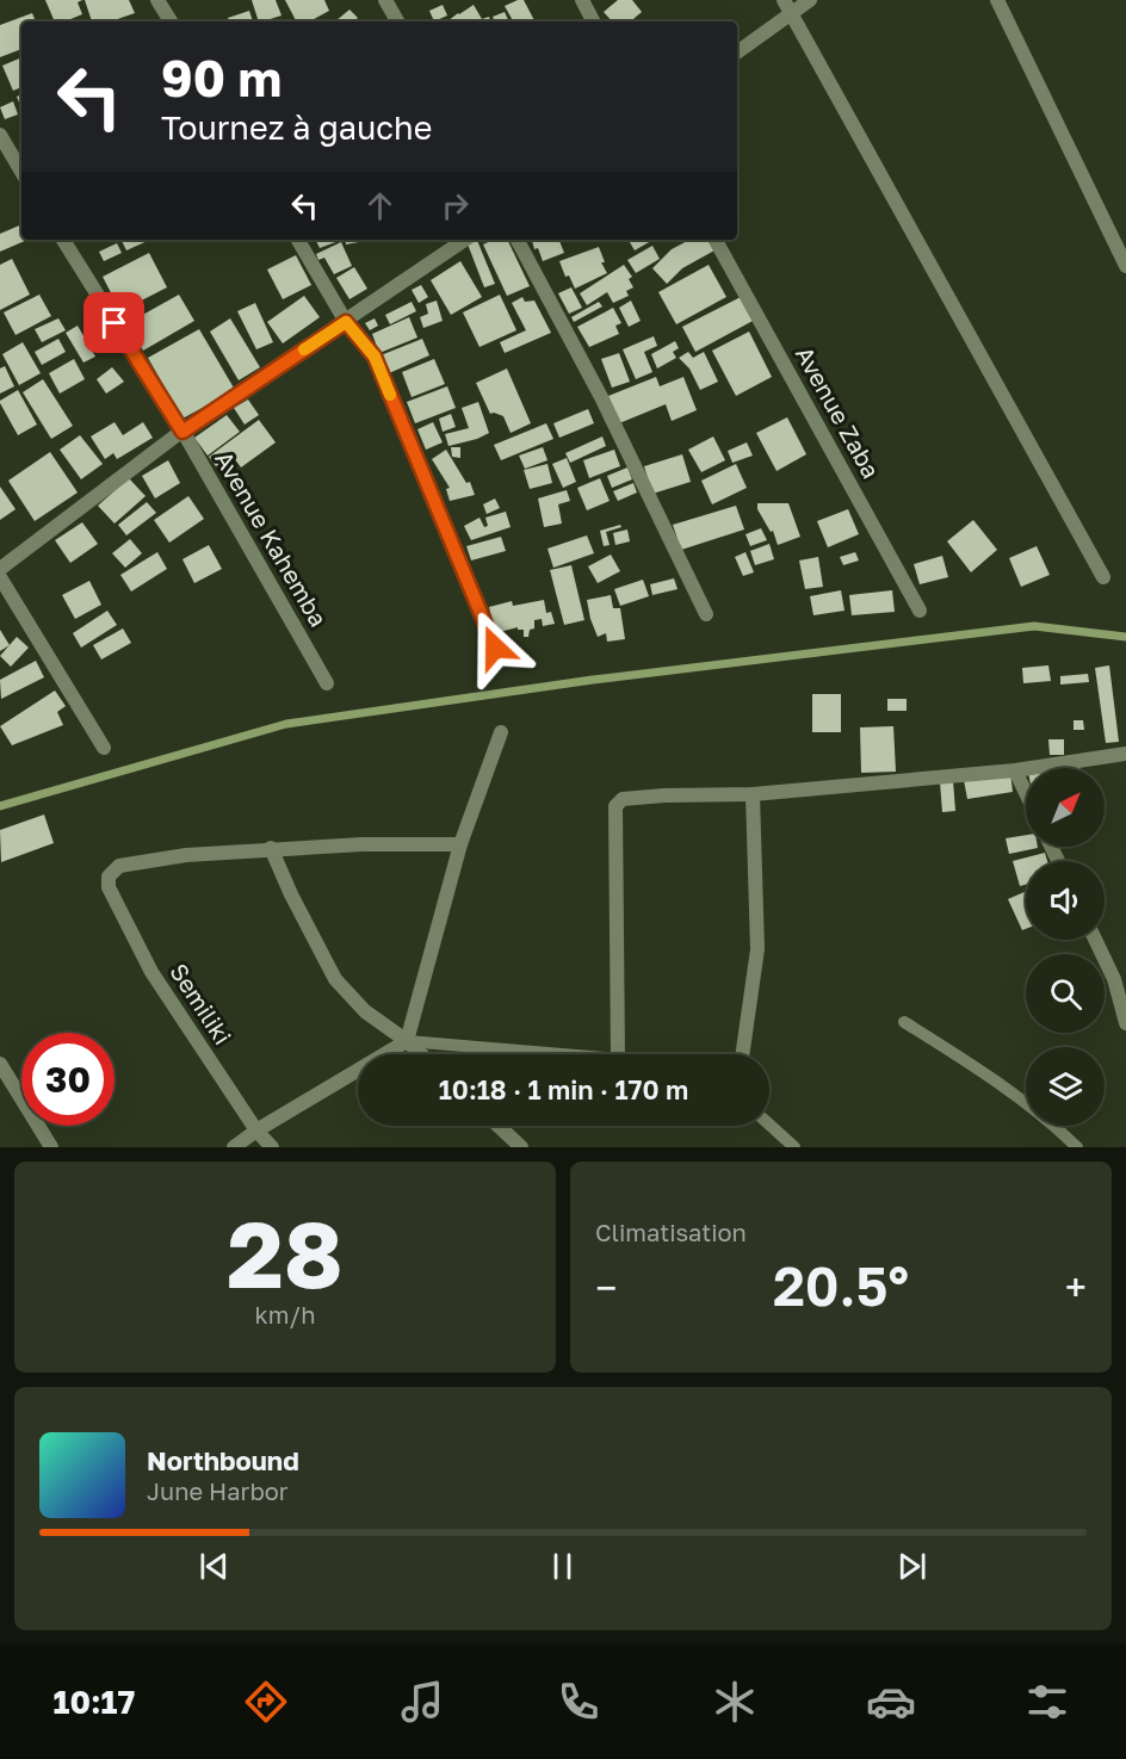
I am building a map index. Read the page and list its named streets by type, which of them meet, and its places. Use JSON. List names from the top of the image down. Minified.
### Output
{"streets":{"street":["Avenue Zaba","Avenue Kahemba","Semiliki"]},"north":"top right","page":{"turn":["90 m","Tournez à gauche"],"limit":"30","trip":"10:18 · 1 min · 170 m","tile":[["28","km/h"],"Climatisation"],"heat":["−","20.5°","+"],"song":["Northbound","June Harbor"],"tabs":"10:17"}}
